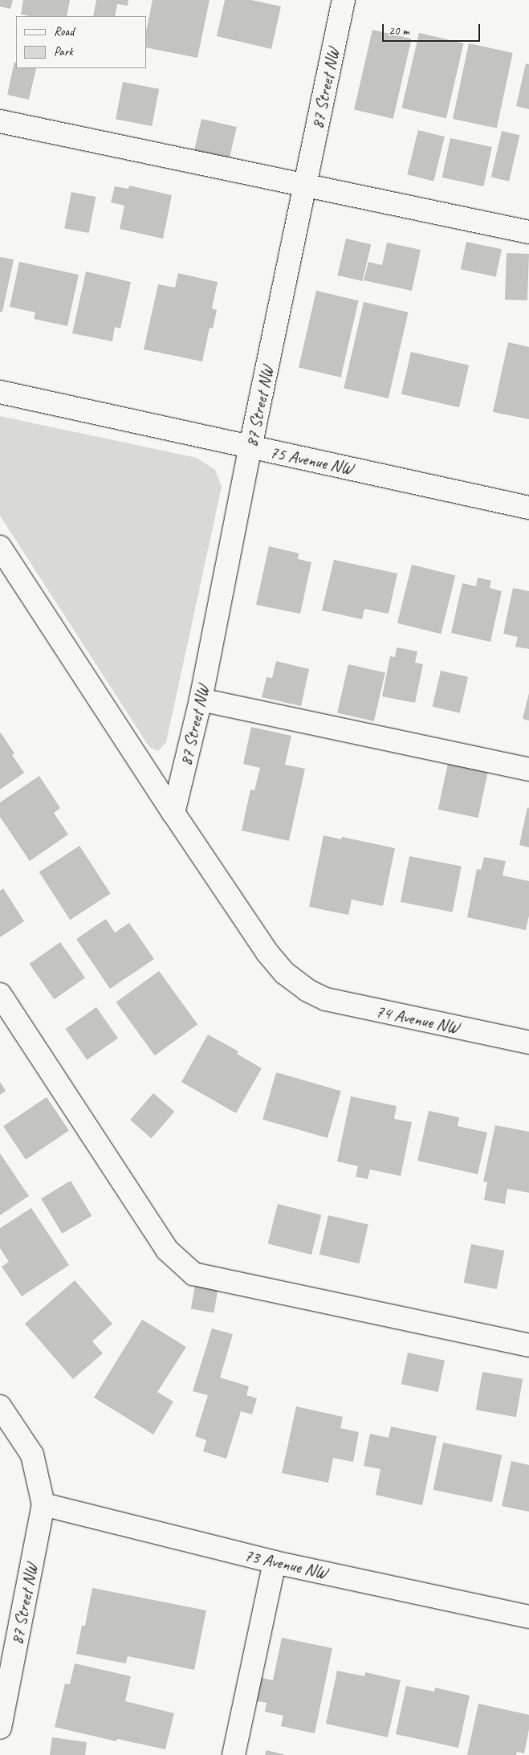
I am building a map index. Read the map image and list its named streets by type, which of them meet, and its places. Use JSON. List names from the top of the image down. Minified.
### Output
{"streets":{"street":["87 Street NW","75 Avenue NW","74 Avenue NW","73 Avenue NW"]},"crossings":[["87 Street NW","75 Avenue NW"],["87 Street NW","74 Avenue NW"],["87 Street NW","73 Avenue NW"]],"legend":["Road","Park"],"scale_bar":"20 m"}
